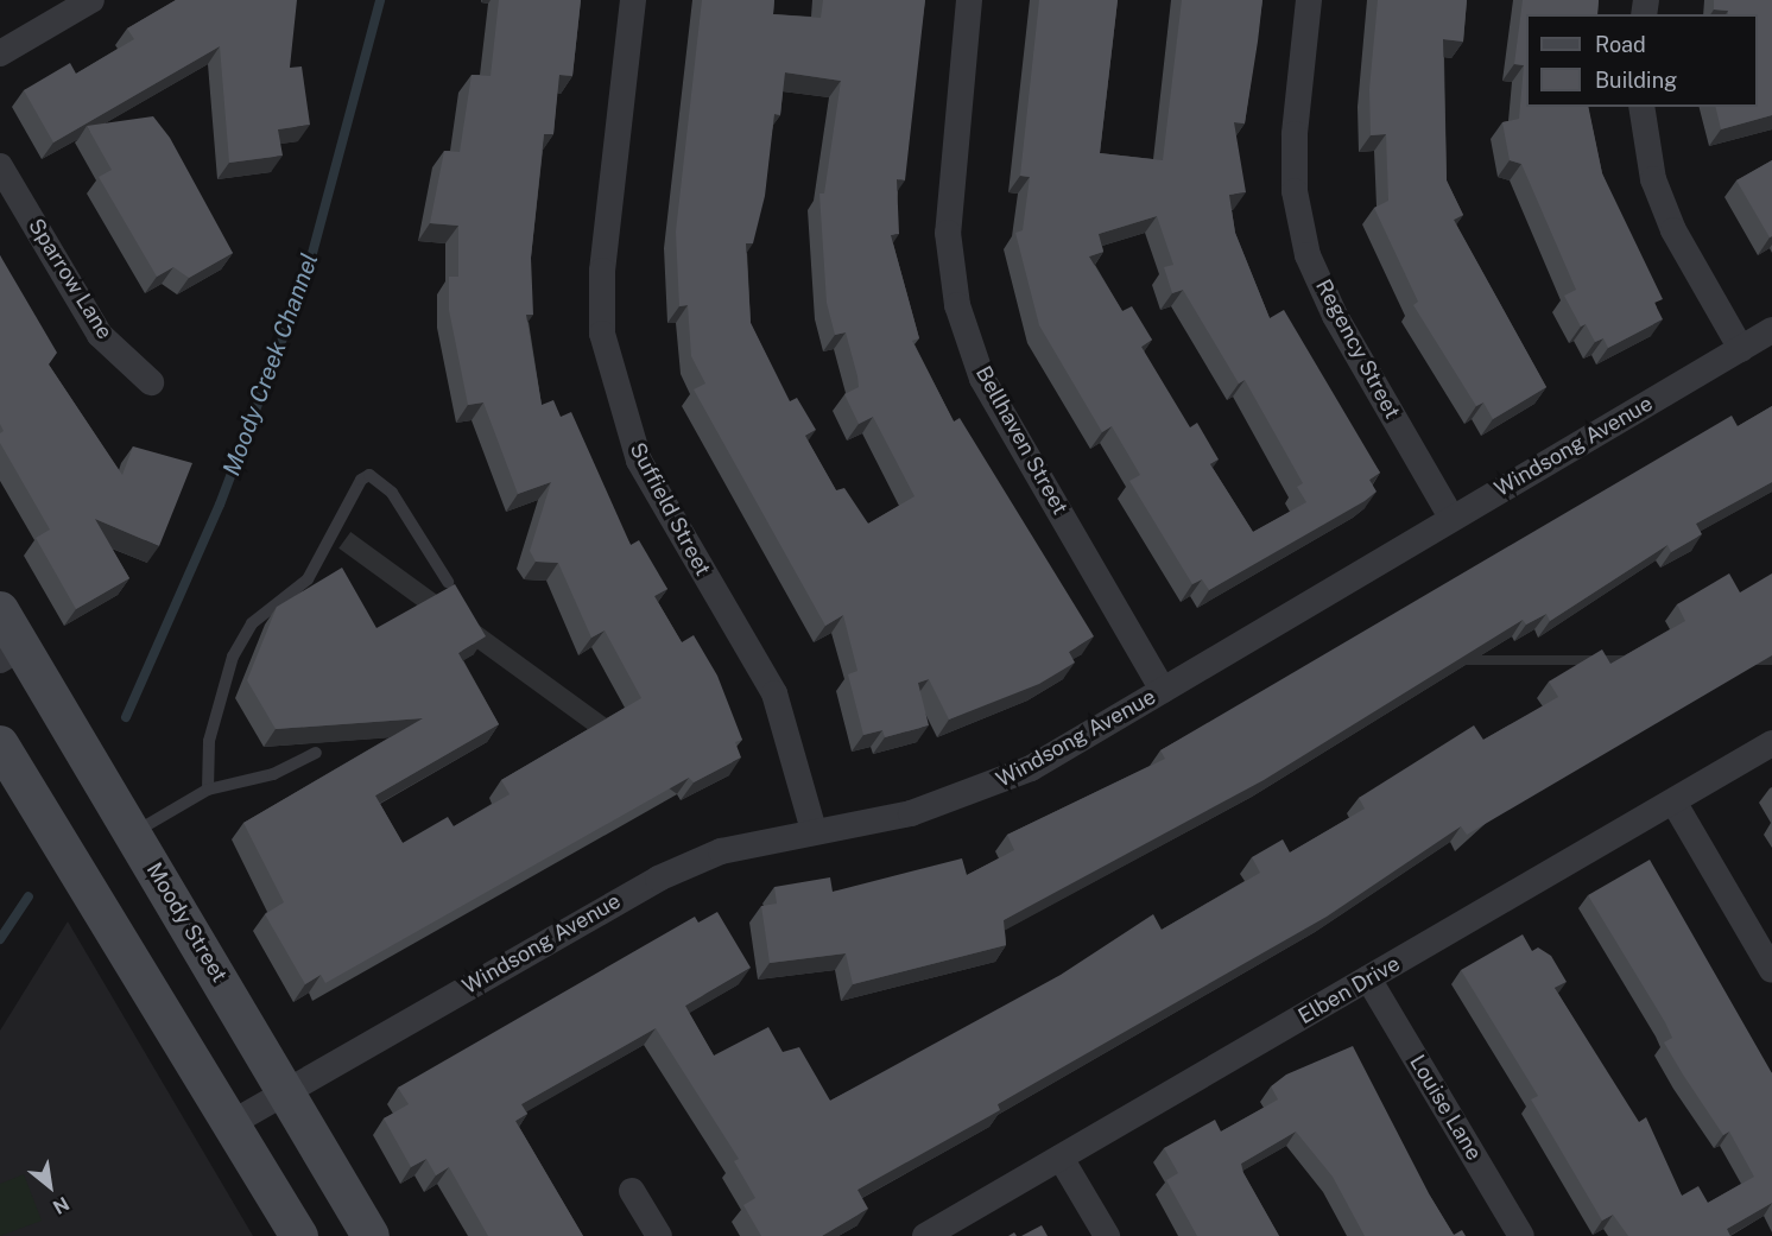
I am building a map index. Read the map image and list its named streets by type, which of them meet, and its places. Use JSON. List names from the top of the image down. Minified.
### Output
{"streets":{"main road":["Moody Street"],"street":["Sparrow Lane","Regency Street","Bellhaven Street","Windsong Avenue","Suffield Street","Elben Drive","Louise Lane"]},"crossings":[["Regency Street","Windsong Avenue"],["Bellhaven Street","Windsong Avenue"],["Windsong Avenue","Suffield Street"],["Windsong Avenue","Moody Street"],["Elben Drive","Louise Lane"]],"water":["Moody Creek Channel"],"legend":["Road","Building"],"north":"bottom right"}
